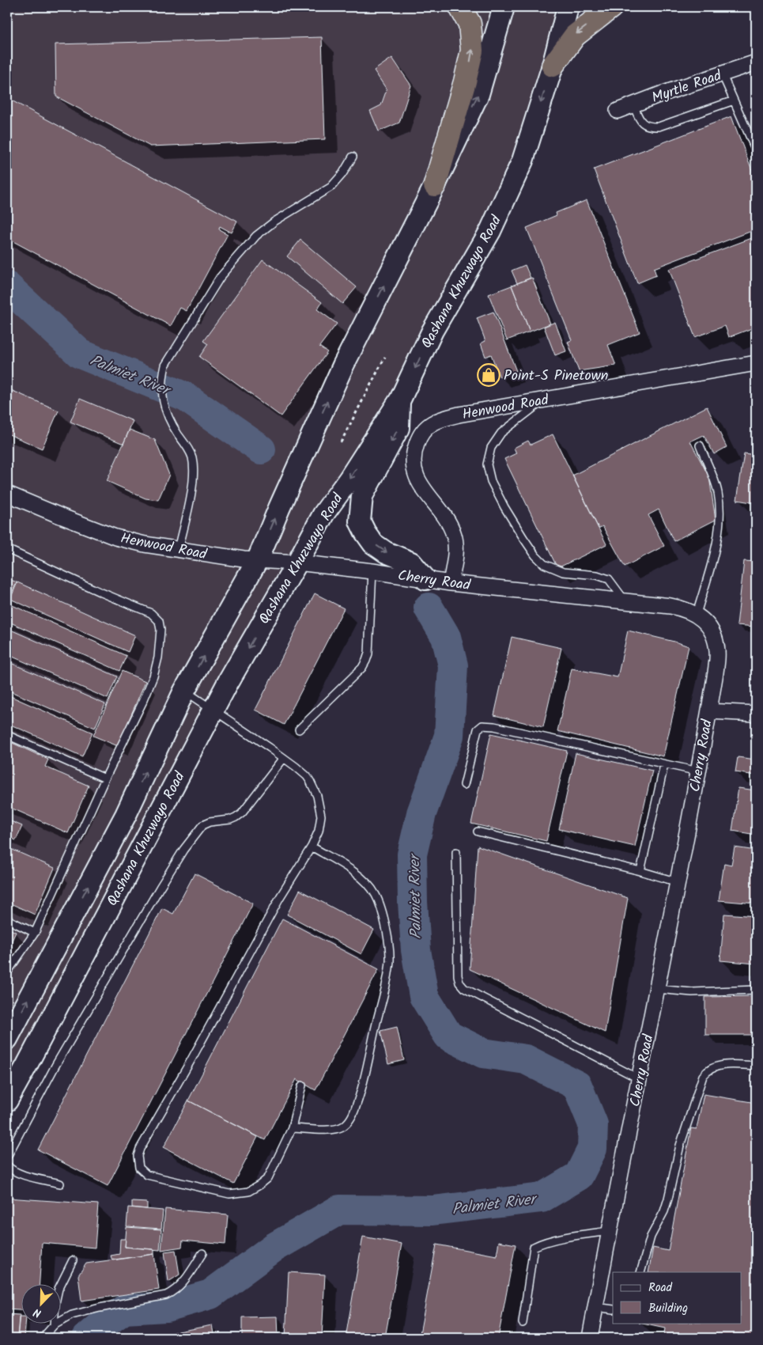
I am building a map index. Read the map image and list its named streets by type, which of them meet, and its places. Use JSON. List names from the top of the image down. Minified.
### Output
{"streets":{"main road":["Qashana Khuzwayo Road"],"street":["Myrtle Road","Henwood Road","Cherry Road"]},"crossings":[["Qashana Khuzwayo Road","Henwood Road"],["Qashana Khuzwayo Road","Cherry Road"],["Henwood Road","Cherry Road"]],"water":["Palmiet River"],"places":{"shop":["Point-S Pinetown"]},"legend":["Road","Building"],"north":"bottom left"}
